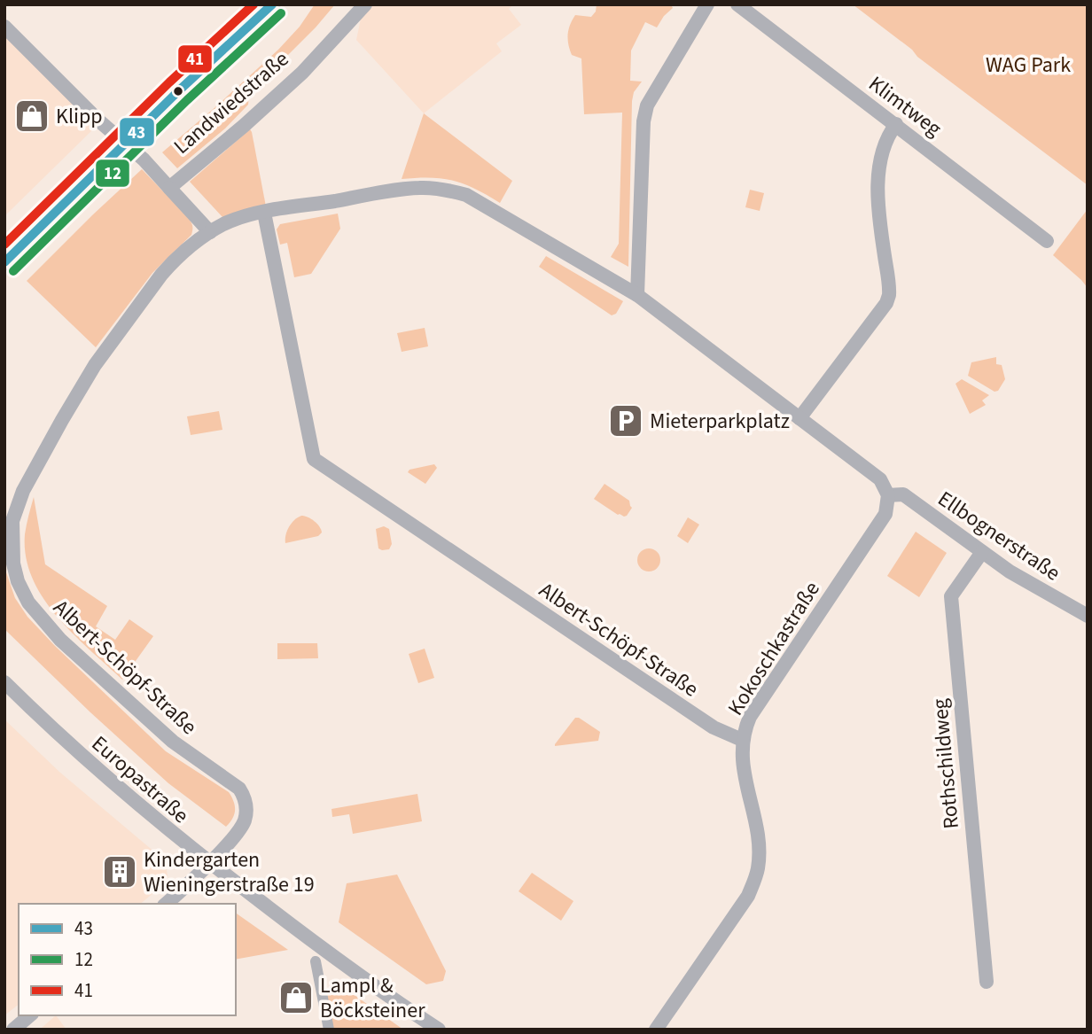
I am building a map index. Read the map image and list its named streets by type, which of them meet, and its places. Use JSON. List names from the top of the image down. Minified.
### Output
{"streets":{"main road":["Landwiedstraße"],"street":["Klimtweg","Ellbognerstraße","Albert-Schöpf-Straße","Kokoschkastraße","Rothschildweg","Europastraße"]},"crossings":[["Ellbognerstraße","Albert-Schöpf-Straße"],["Ellbognerstraße","Kokoschkastraße"],["Ellbognerstraße","Rothschildweg"],["Albert-Schöpf-Straße","Kokoschkastraße"],["Albert-Schöpf-Straße","Europastraße"]],"parks":["WAG Park"],"places":{"shop":["Klipp","Lampl & Böcksteiner"],"parking":["Mieterparkplatz"],"building":["Kindergarten Wieningerstraße 19"]},"lines":["transit line 43","transit line 41","transit line 12"],"legend":["43","12","41"]}
